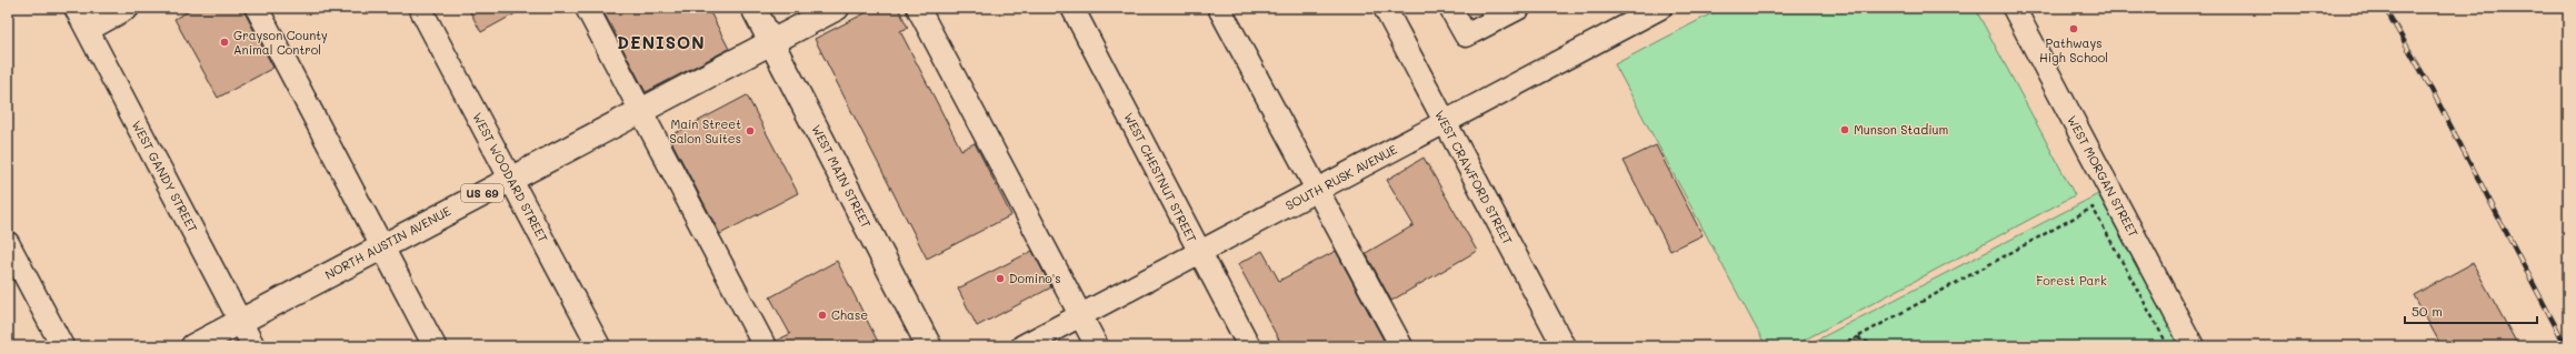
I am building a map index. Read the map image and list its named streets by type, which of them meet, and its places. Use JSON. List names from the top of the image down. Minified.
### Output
{"streets":{"main road":["WEST MAIN STREET","US 69","NORTH AUSTIN AVENUE"],"street":["WEST GANDY STREET","WEST MORGAN STREET","WEST WOODARD STREET","WEST CHESTNUT STREET","SOUTH RUSK AVENUE","WEST CRAWFORD STREET"]},"crossings":[["WEST GANDY STREET","NORTH AUSTIN AVENUE"],["WEST MAIN STREET","US 69"],["WEST MAIN STREET","NORTH AUSTIN AVENUE"],["WEST WOODARD STREET","NORTH AUSTIN AVENUE"],["WEST CHESTNUT STREET","SOUTH RUSK AVENUE"],["SOUTH RUSK AVENUE","WEST CRAWFORD STREET"],["US 69","NORTH AUSTIN AVENUE"]],"districts":["DENISON"],"parks":["Forest Park"],"places":["Pathways High School","Grayson County Animal Control","Munson Stadium","Main Street Salon Suites","Domino's","Chase"],"scale_bar":"50 m"}
